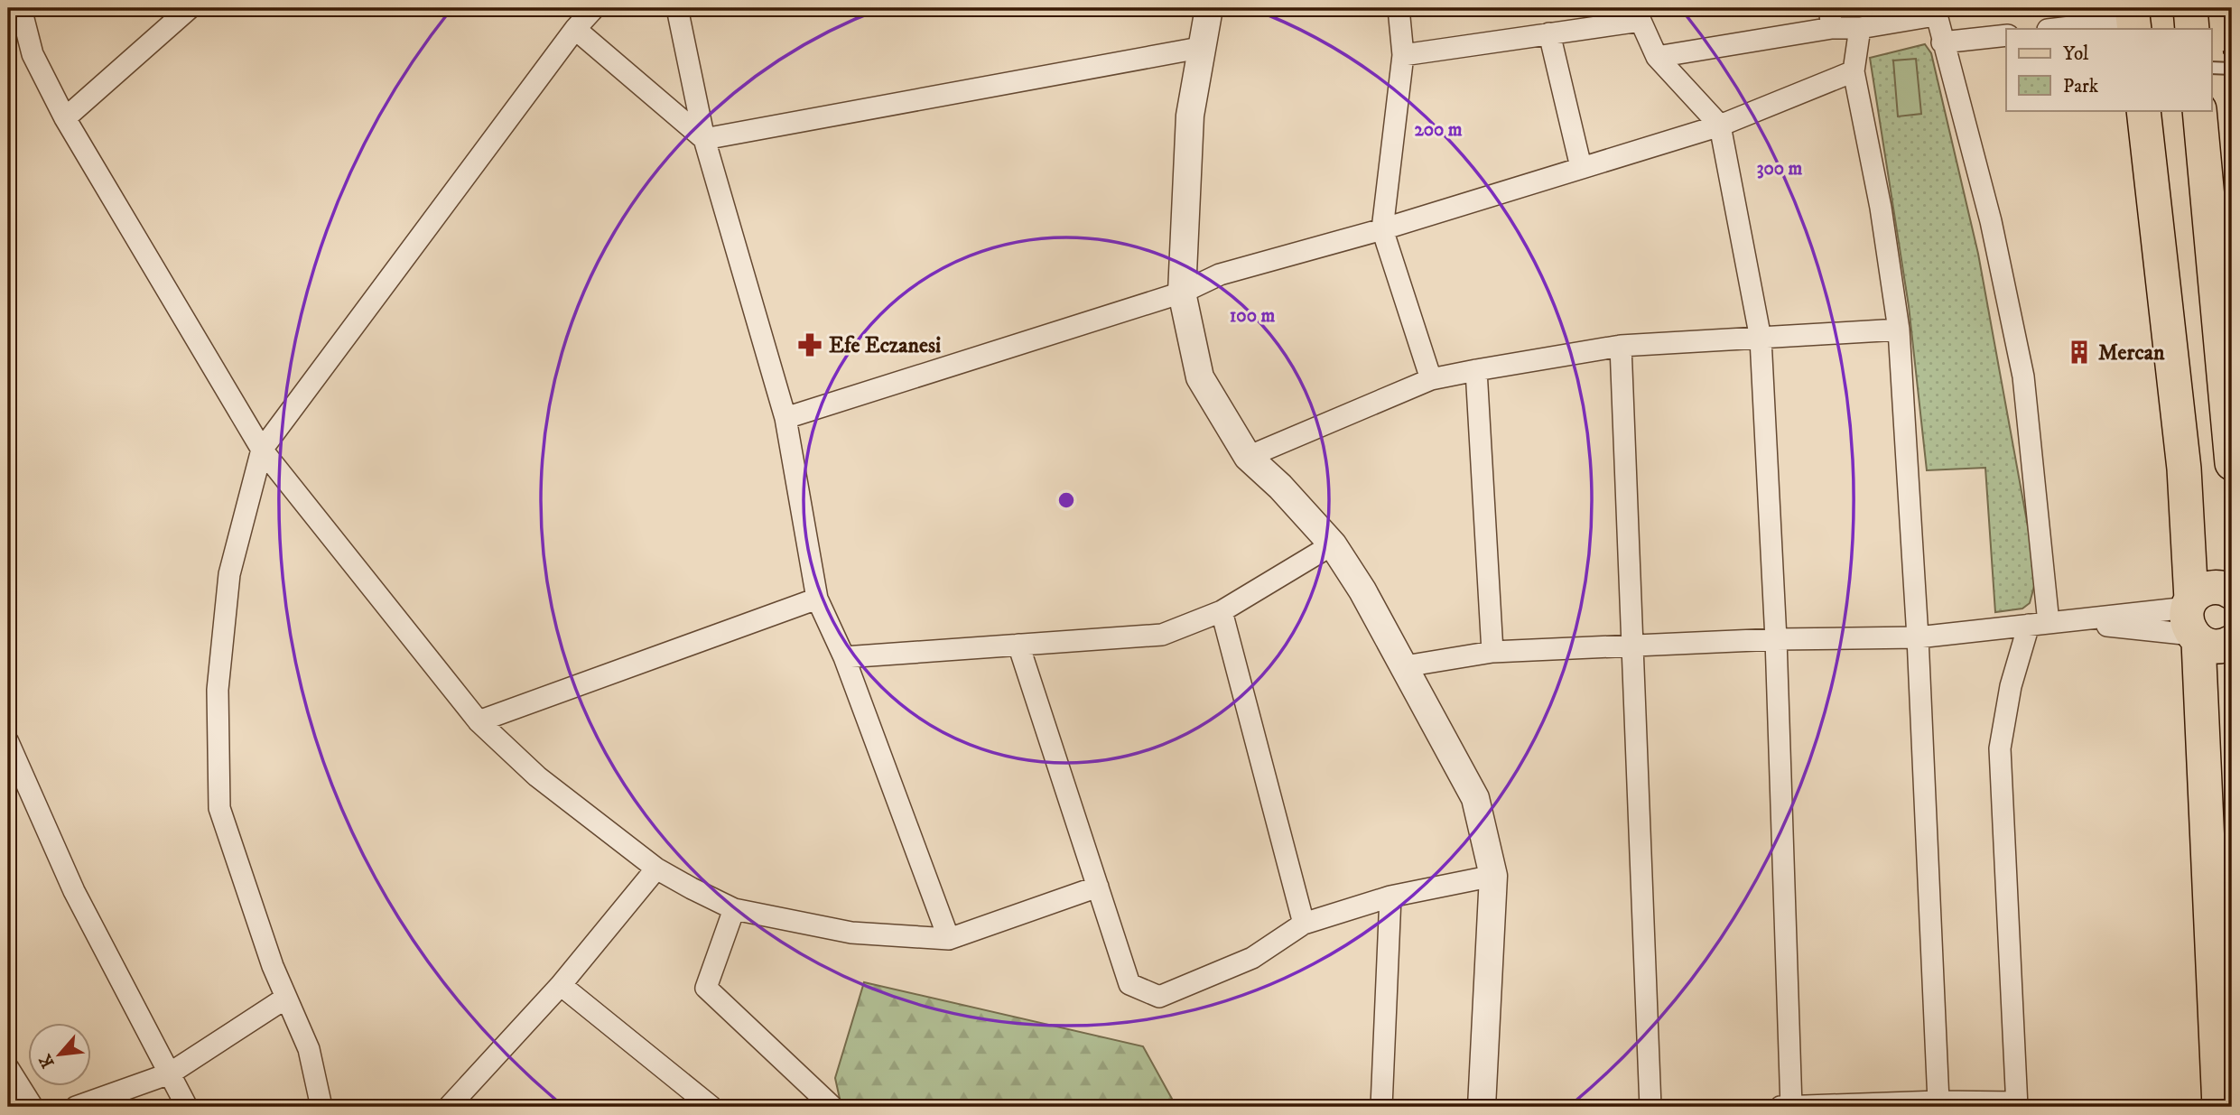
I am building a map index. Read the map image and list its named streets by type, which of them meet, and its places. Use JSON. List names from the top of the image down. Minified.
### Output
{"places":{"pharmacy":["Efe Eczanesi"],"building":["Mercan"]},"legend":["Yol","Park"],"north":"bottom left","rings":["200 m","300 m","100 m"]}
